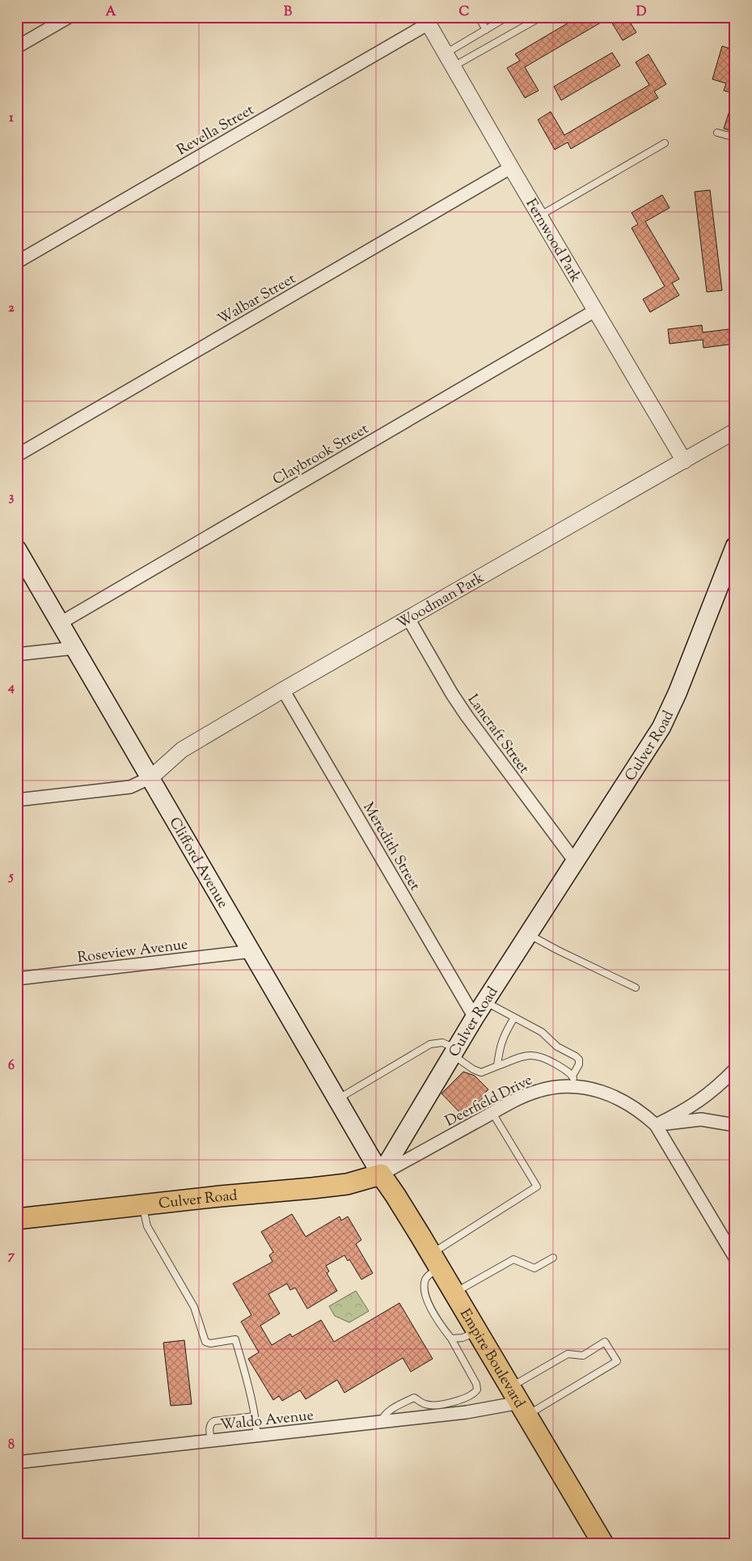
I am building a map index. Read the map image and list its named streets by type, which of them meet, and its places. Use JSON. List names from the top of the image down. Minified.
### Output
{"streets":{"main road":["Culver Road","Clifford Avenue","Empire Boulevard"],"street":["Revella Street","Fernwood Park","Walbar Street","Claybrook Street","Woodman Park","Lancraft Street","Meredith Street","Roseview Avenue","Deerfield Drive","Waldo Avenue"]},"crossings":[["Revella Street","Fernwood Park"],["Fernwood Park","Walbar Street"],["Fernwood Park","Claybrook Street"],["Fernwood Park","Woodman Park"],["Claybrook Street","Clifford Avenue"],["Woodman Park","Lancraft Street"],["Woodman Park","Meredith Street"],["Woodman Park","Clifford Avenue"],["Lancraft Street","Culver Road"],["Culver Road","Meredith Street"],["Culver Road","Clifford Avenue"],["Culver Road","Deerfield Drive"],["Culver Road","Empire Boulevard"],["Clifford Avenue","Roseview Avenue"],["Clifford Avenue","Deerfield Drive"],["Clifford Avenue","Empire Boulevard"],["Deerfield Drive","Empire Boulevard"],["Empire Boulevard","Waldo Avenue"]],"grid":{"columns":["A","B","C","D"],"rows":["1","2","3","4","5","6","7","8"]}}
